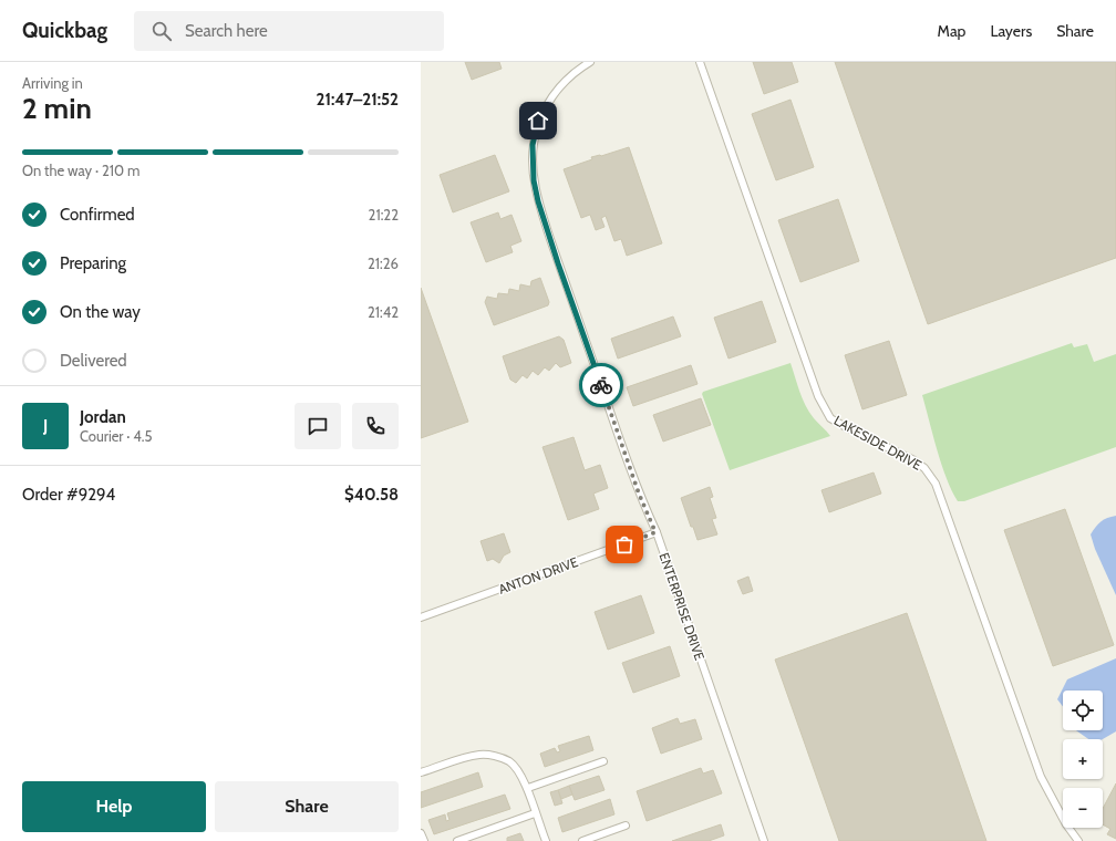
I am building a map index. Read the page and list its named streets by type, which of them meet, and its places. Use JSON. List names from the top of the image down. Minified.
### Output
{"streets":{"street":["LAKESIDE DRIVE","ANTON DRIVE","ENTERPRISE DRIVE"]},"crossings":[["ANTON DRIVE","ENTERPRISE DRIVE"]],"page":{"header":"Quickbag","search":"Search here","nav":["Map","Layers","Share"],"heading":["2 min","Arriving in","21:47–21:52"],"panel":["Jordan","Courier · 4.5","Order #9294","$40.58"],"bar":"On the way · 210 m","list":[["Confirmed","21:22"],["Preparing","21:26"],["On the way","21:42"],"Delivered"],"round":"J","map_buttons":["+","−"],"buttons":["Help","Share"]}}
